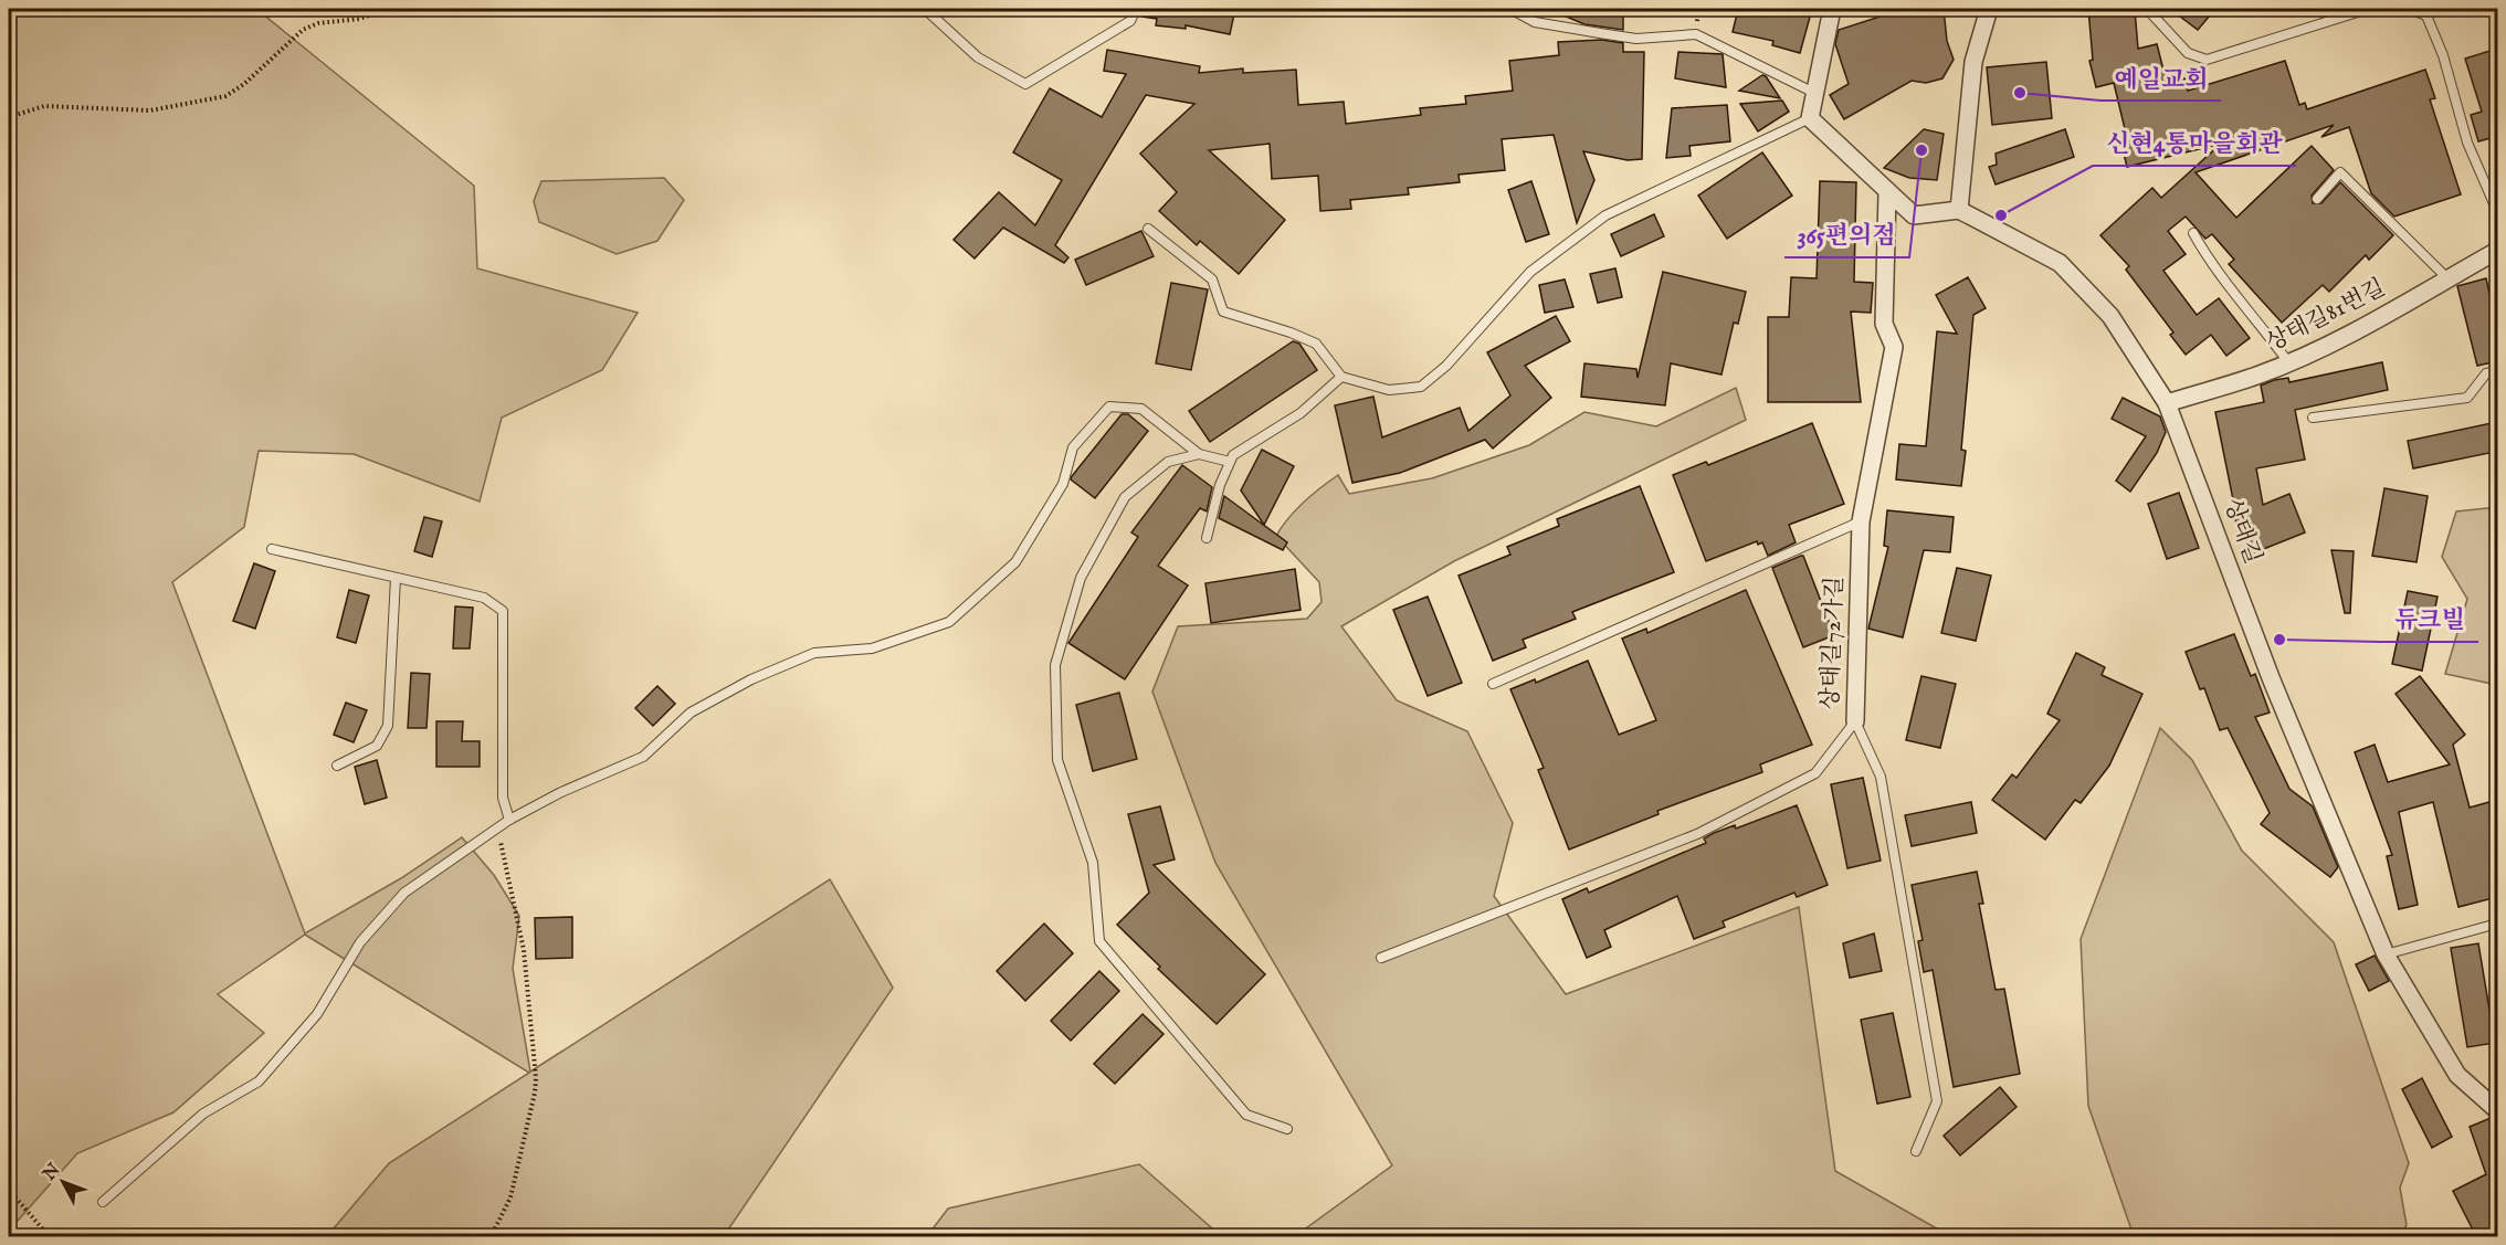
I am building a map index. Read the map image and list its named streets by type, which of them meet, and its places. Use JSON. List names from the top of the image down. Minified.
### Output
{"streets":{"street":["상태길81번길","상태길","상태길72가길"]},"crossings":[["상태길81번길","상태길"]],"places":["예일교회","365편의점","신현4통마을회관","듀크빌"],"north":"top left"}
